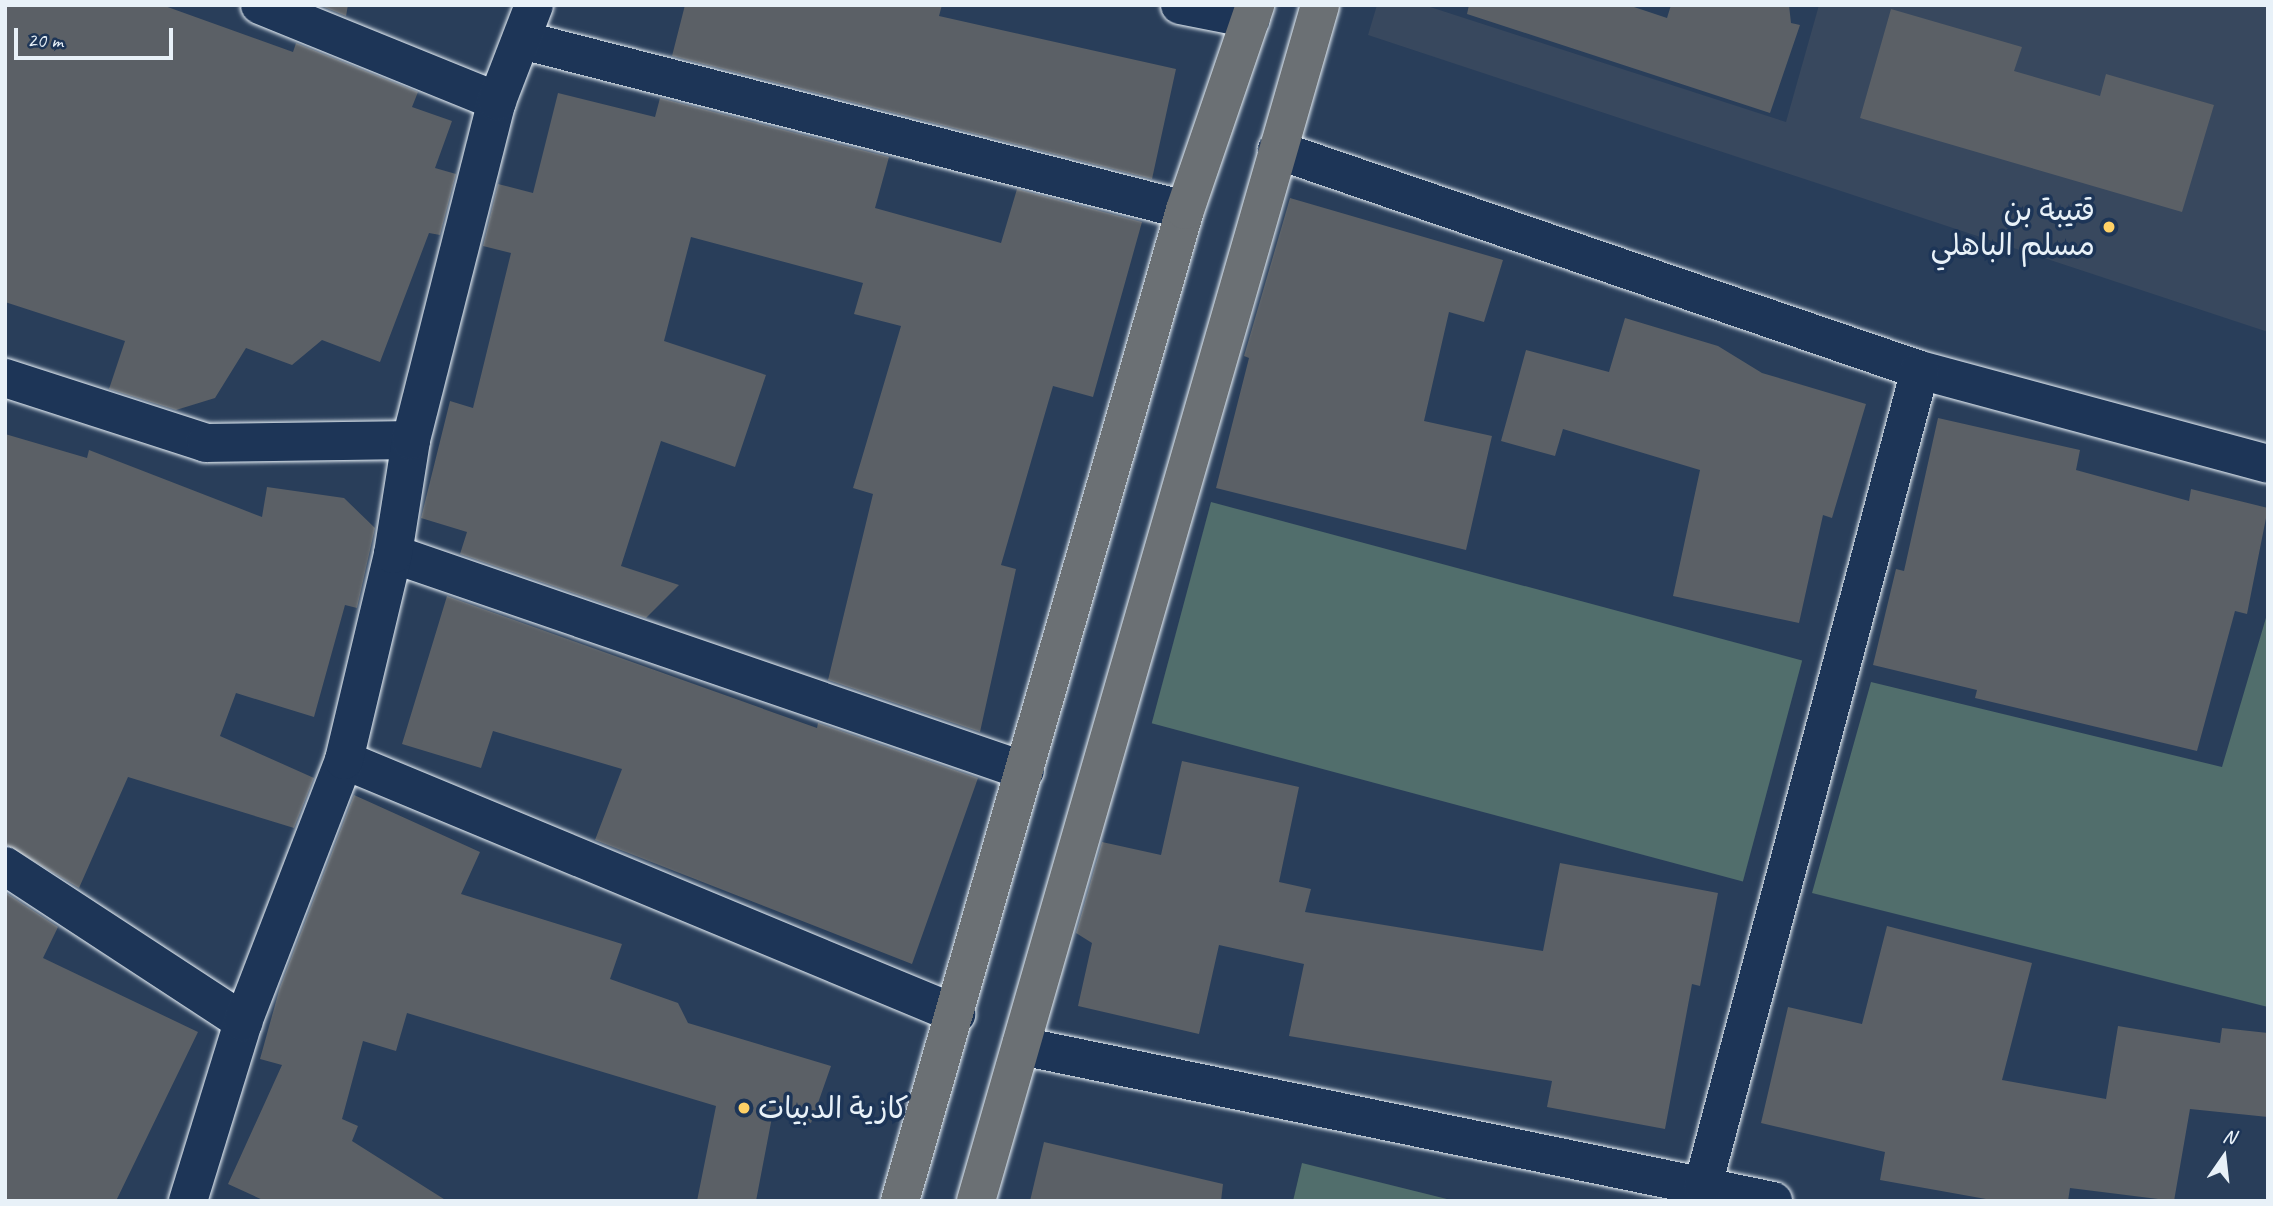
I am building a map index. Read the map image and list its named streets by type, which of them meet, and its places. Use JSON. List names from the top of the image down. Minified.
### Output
{"places":["قتيبة بن مسلم الباهلي","كازية الدبيات"],"scale_bar":"20 m","north":"top"}
